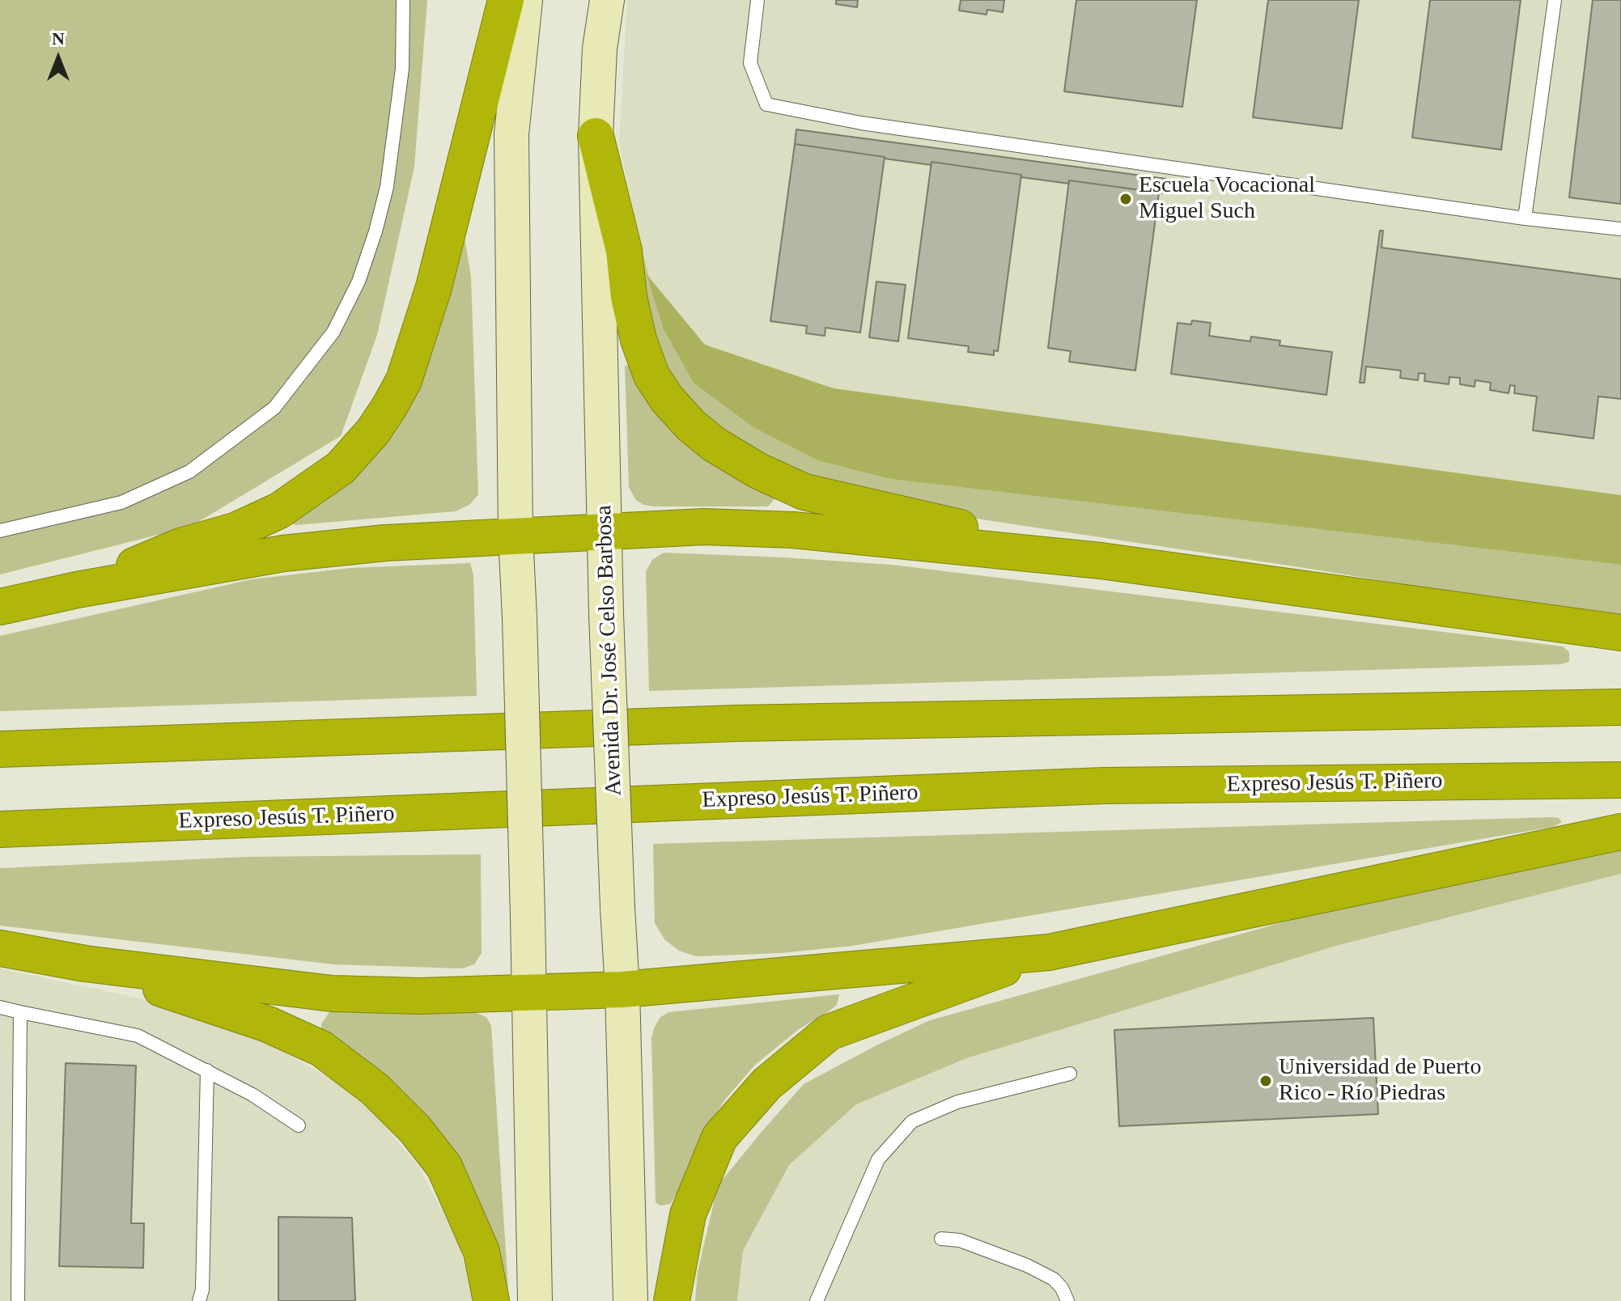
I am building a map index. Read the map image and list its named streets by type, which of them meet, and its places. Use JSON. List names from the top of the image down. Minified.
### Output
{"streets":{"highway":["Expreso Jesús T. Piñero"],"main road":["Avenida Dr. José Celso Barbosa"]},"places":["Escuela Vocacional Miguel Such","Universidad de Puerto Rico - Río Piedras"],"north":"top"}
